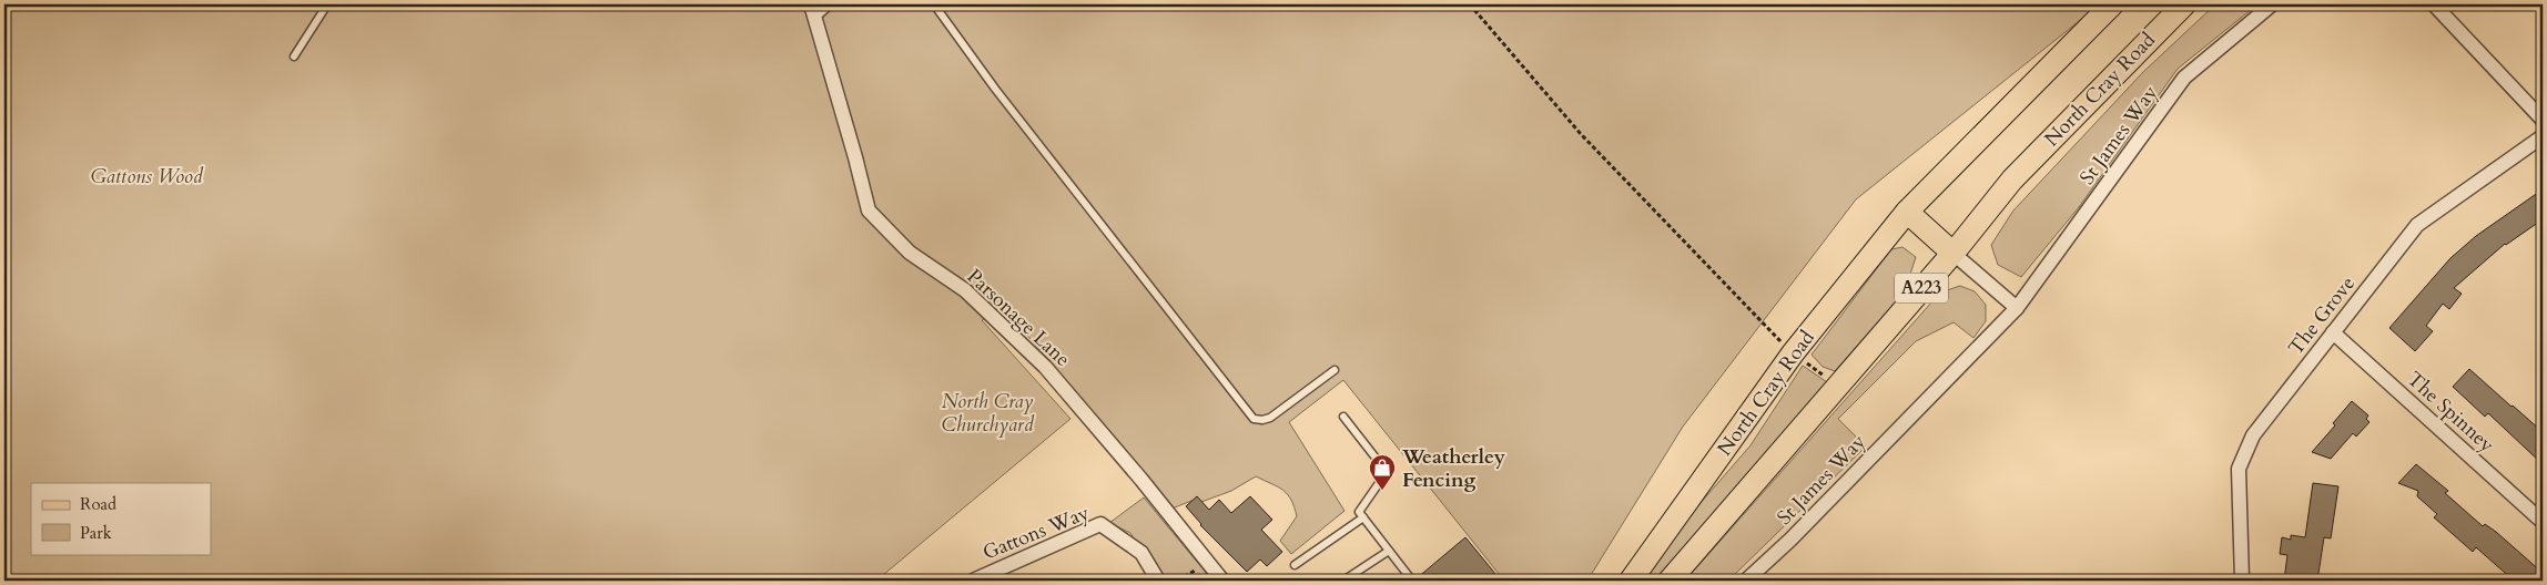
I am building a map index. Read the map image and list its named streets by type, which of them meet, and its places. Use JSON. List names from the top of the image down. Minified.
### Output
{"streets":{"main road":["North Cray Road","A223"],"street":["St James Way","The Grove","Parsonage Lane","The Spinney","Gattons Way"]},"crossings":[["North Cray Road","A223"],["The Grove","The Spinney"]],"parks":["Gattons Wood","North Cray Churchyard"],"places":{"shop":["Weatherley Fencing"]},"legend":["Road","Park"]}
